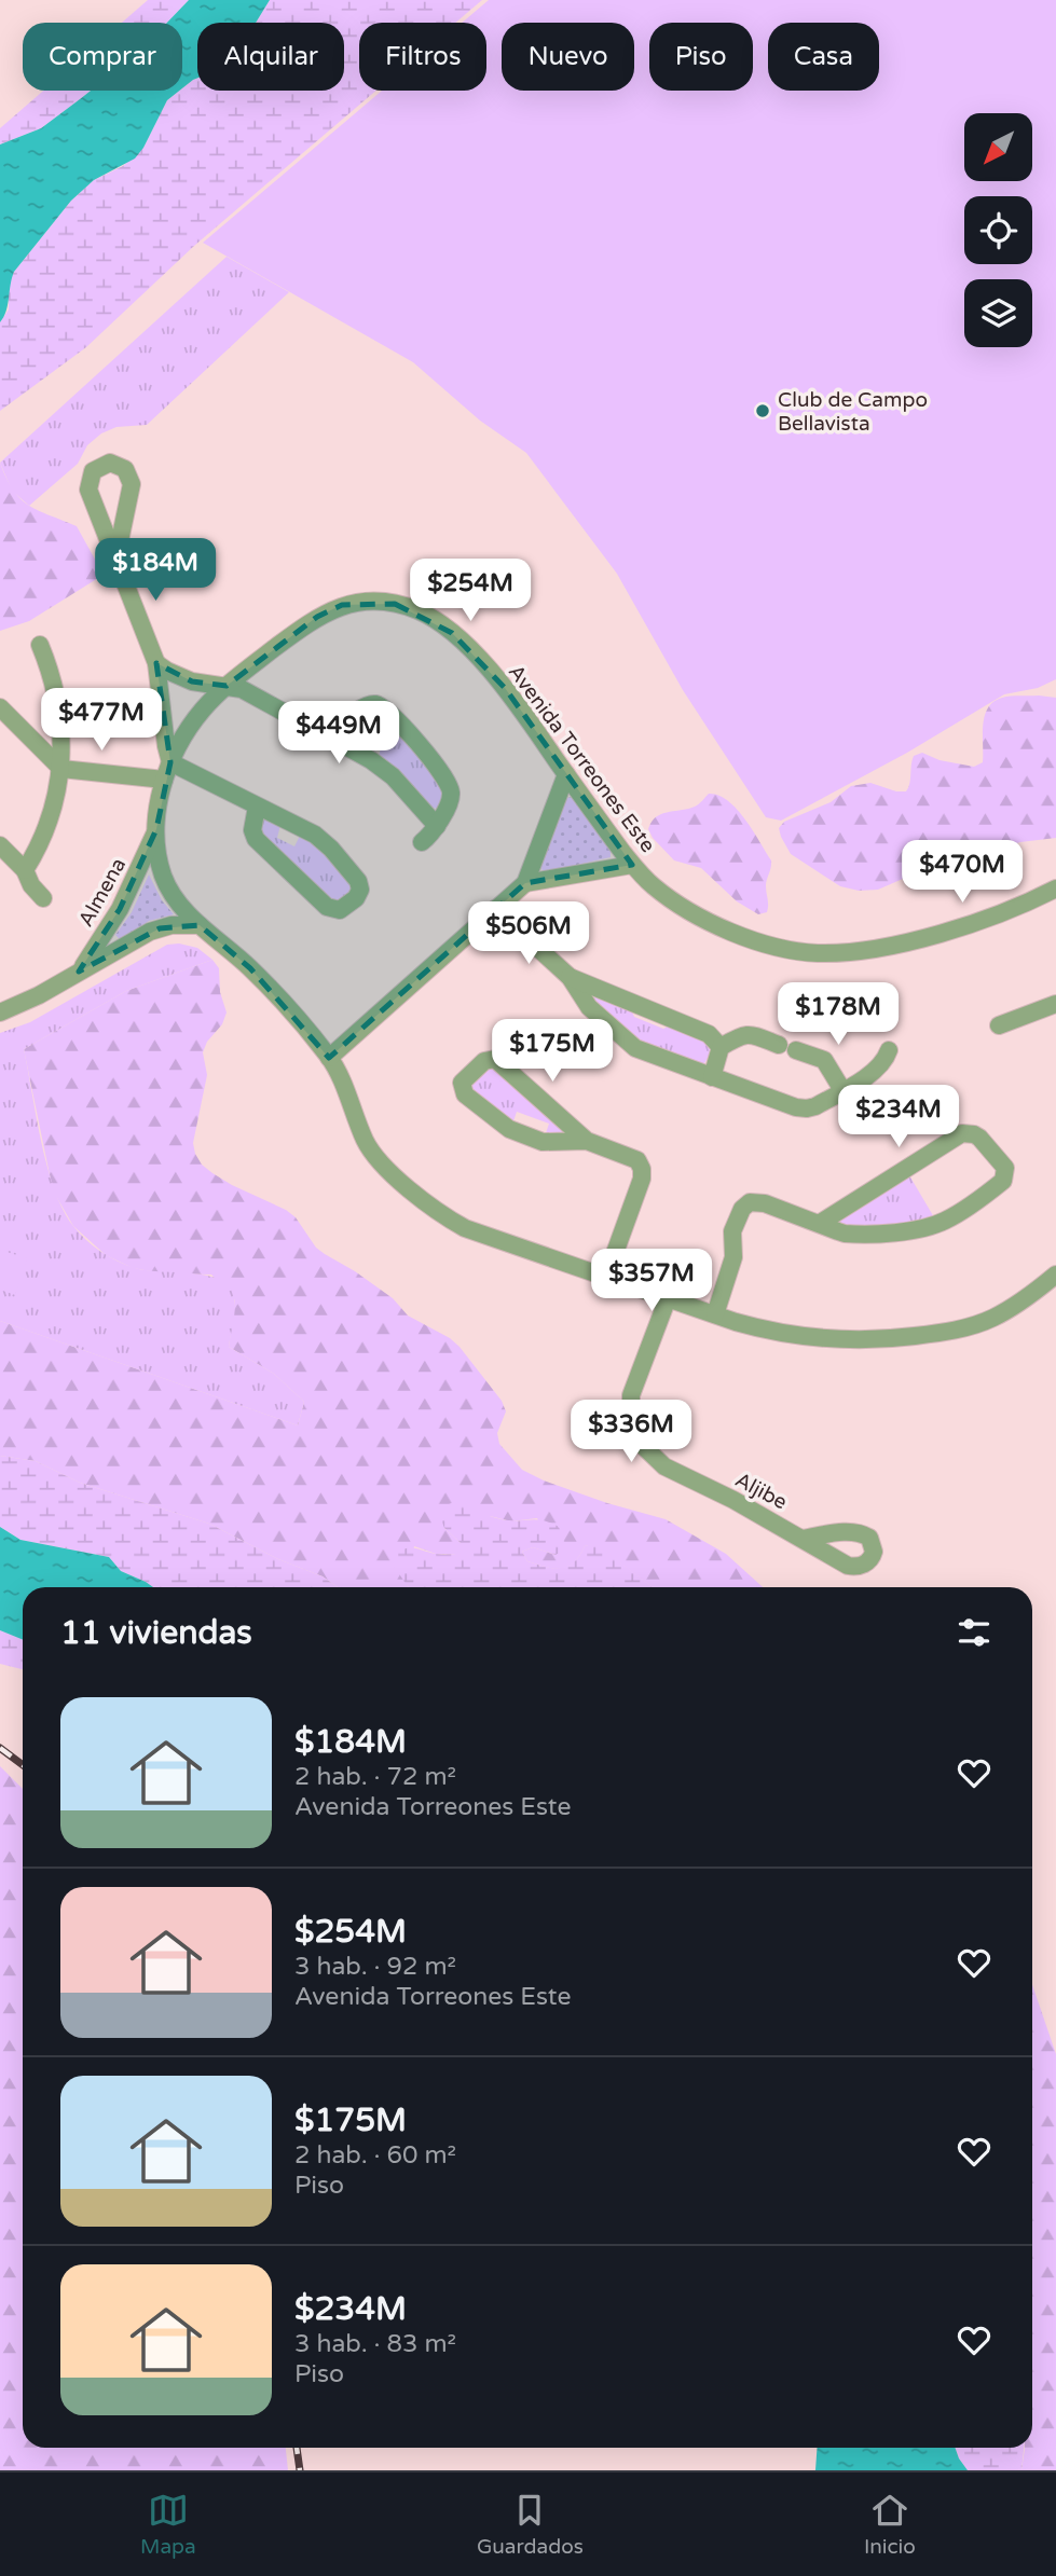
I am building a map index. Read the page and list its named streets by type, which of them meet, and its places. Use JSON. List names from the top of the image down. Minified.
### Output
{"streets":{"street":["Avenida Torreones Este","Almena","Aljibe"]},"crossings":[["Avenida Torreones Este","Almena"]],"places":["Club de Campo Bellavista"],"north":"bottom left","page":{"chip":["Comprar","Alquilar","Filtros","Nuevo","Piso","Casa"],"price":["$184M","$254M","$477M","$449M","$470M","$506M","$178M","$175M","$234M","$357M","$336M"],"heading":"11 viviendas","list":[{"name":"$184M","note":"2 hab. · 72 m² · Avenida Torreones Este"},{"name":"$254M","note":"3 hab. · 92 m² · Avenida Torreones Este"},{"name":"$175M","note":"2 hab. · 60 m² · Piso"},{"name":"$234M","note":"3 hab. · 83 m² · Piso"}],"tabs":["Mapa","Guardados","Inicio"]}}
